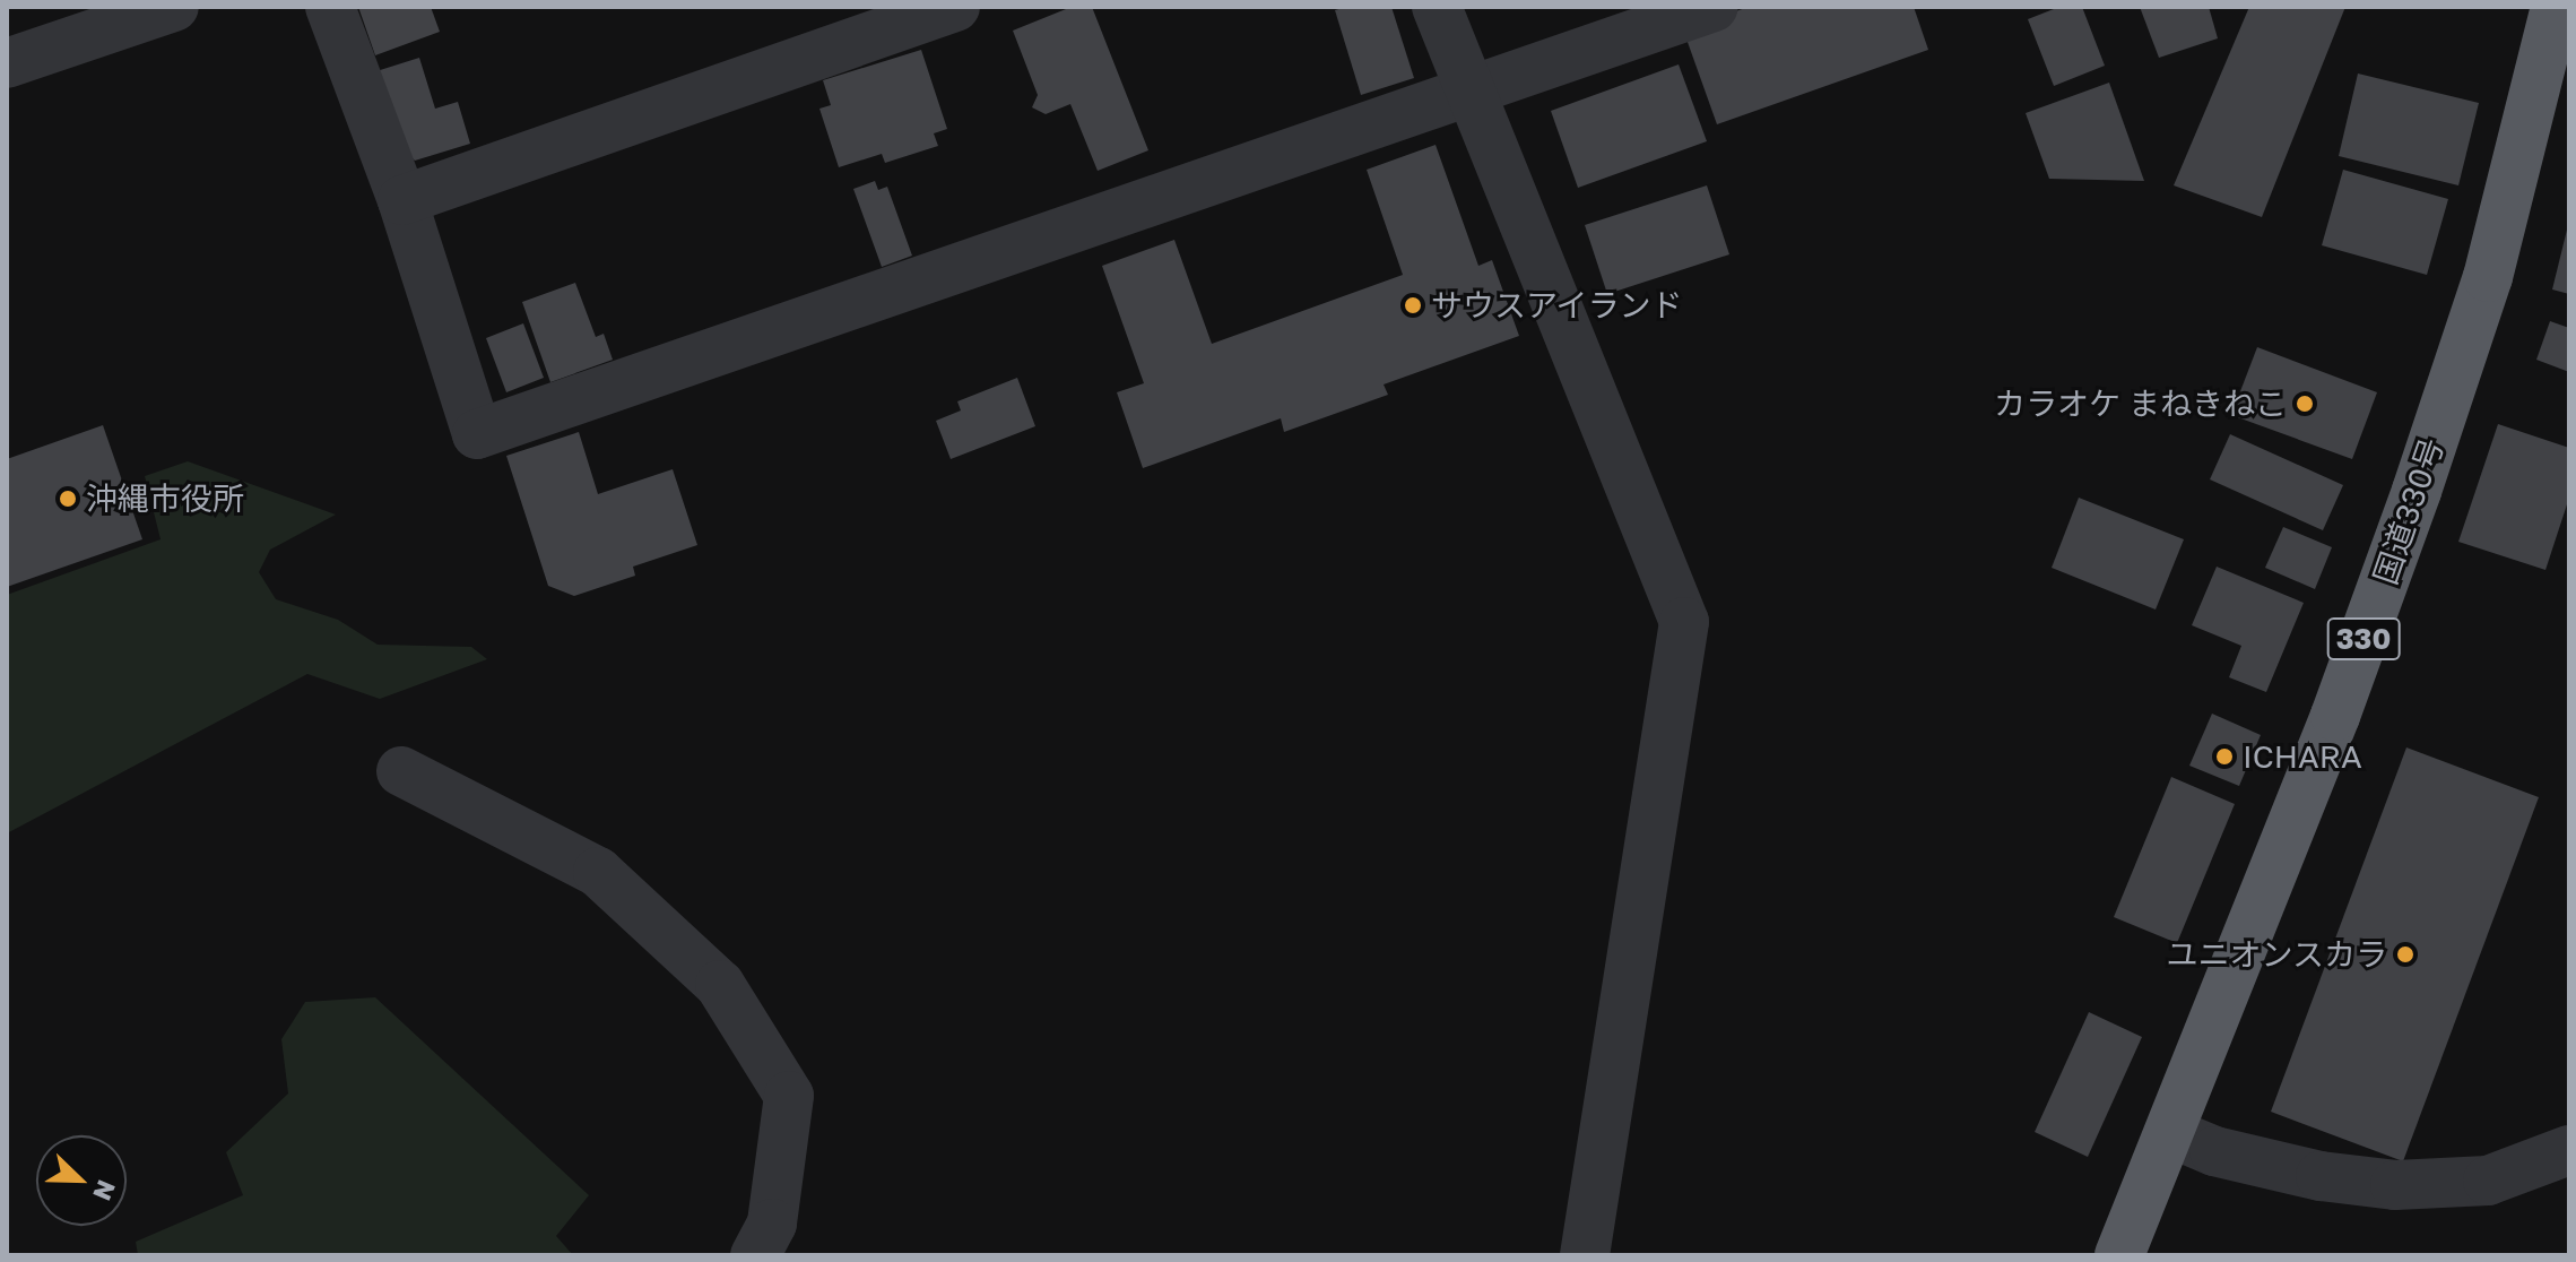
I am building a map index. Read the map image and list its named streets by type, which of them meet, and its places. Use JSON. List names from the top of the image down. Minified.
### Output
{"streets":{"highway":["国道330号","330"]},"places":["サウスアイランド","カラオケ まねきねこ","沖縄市役所","ICHARA","ユニオンスカラ"],"north":"bottom right"}
